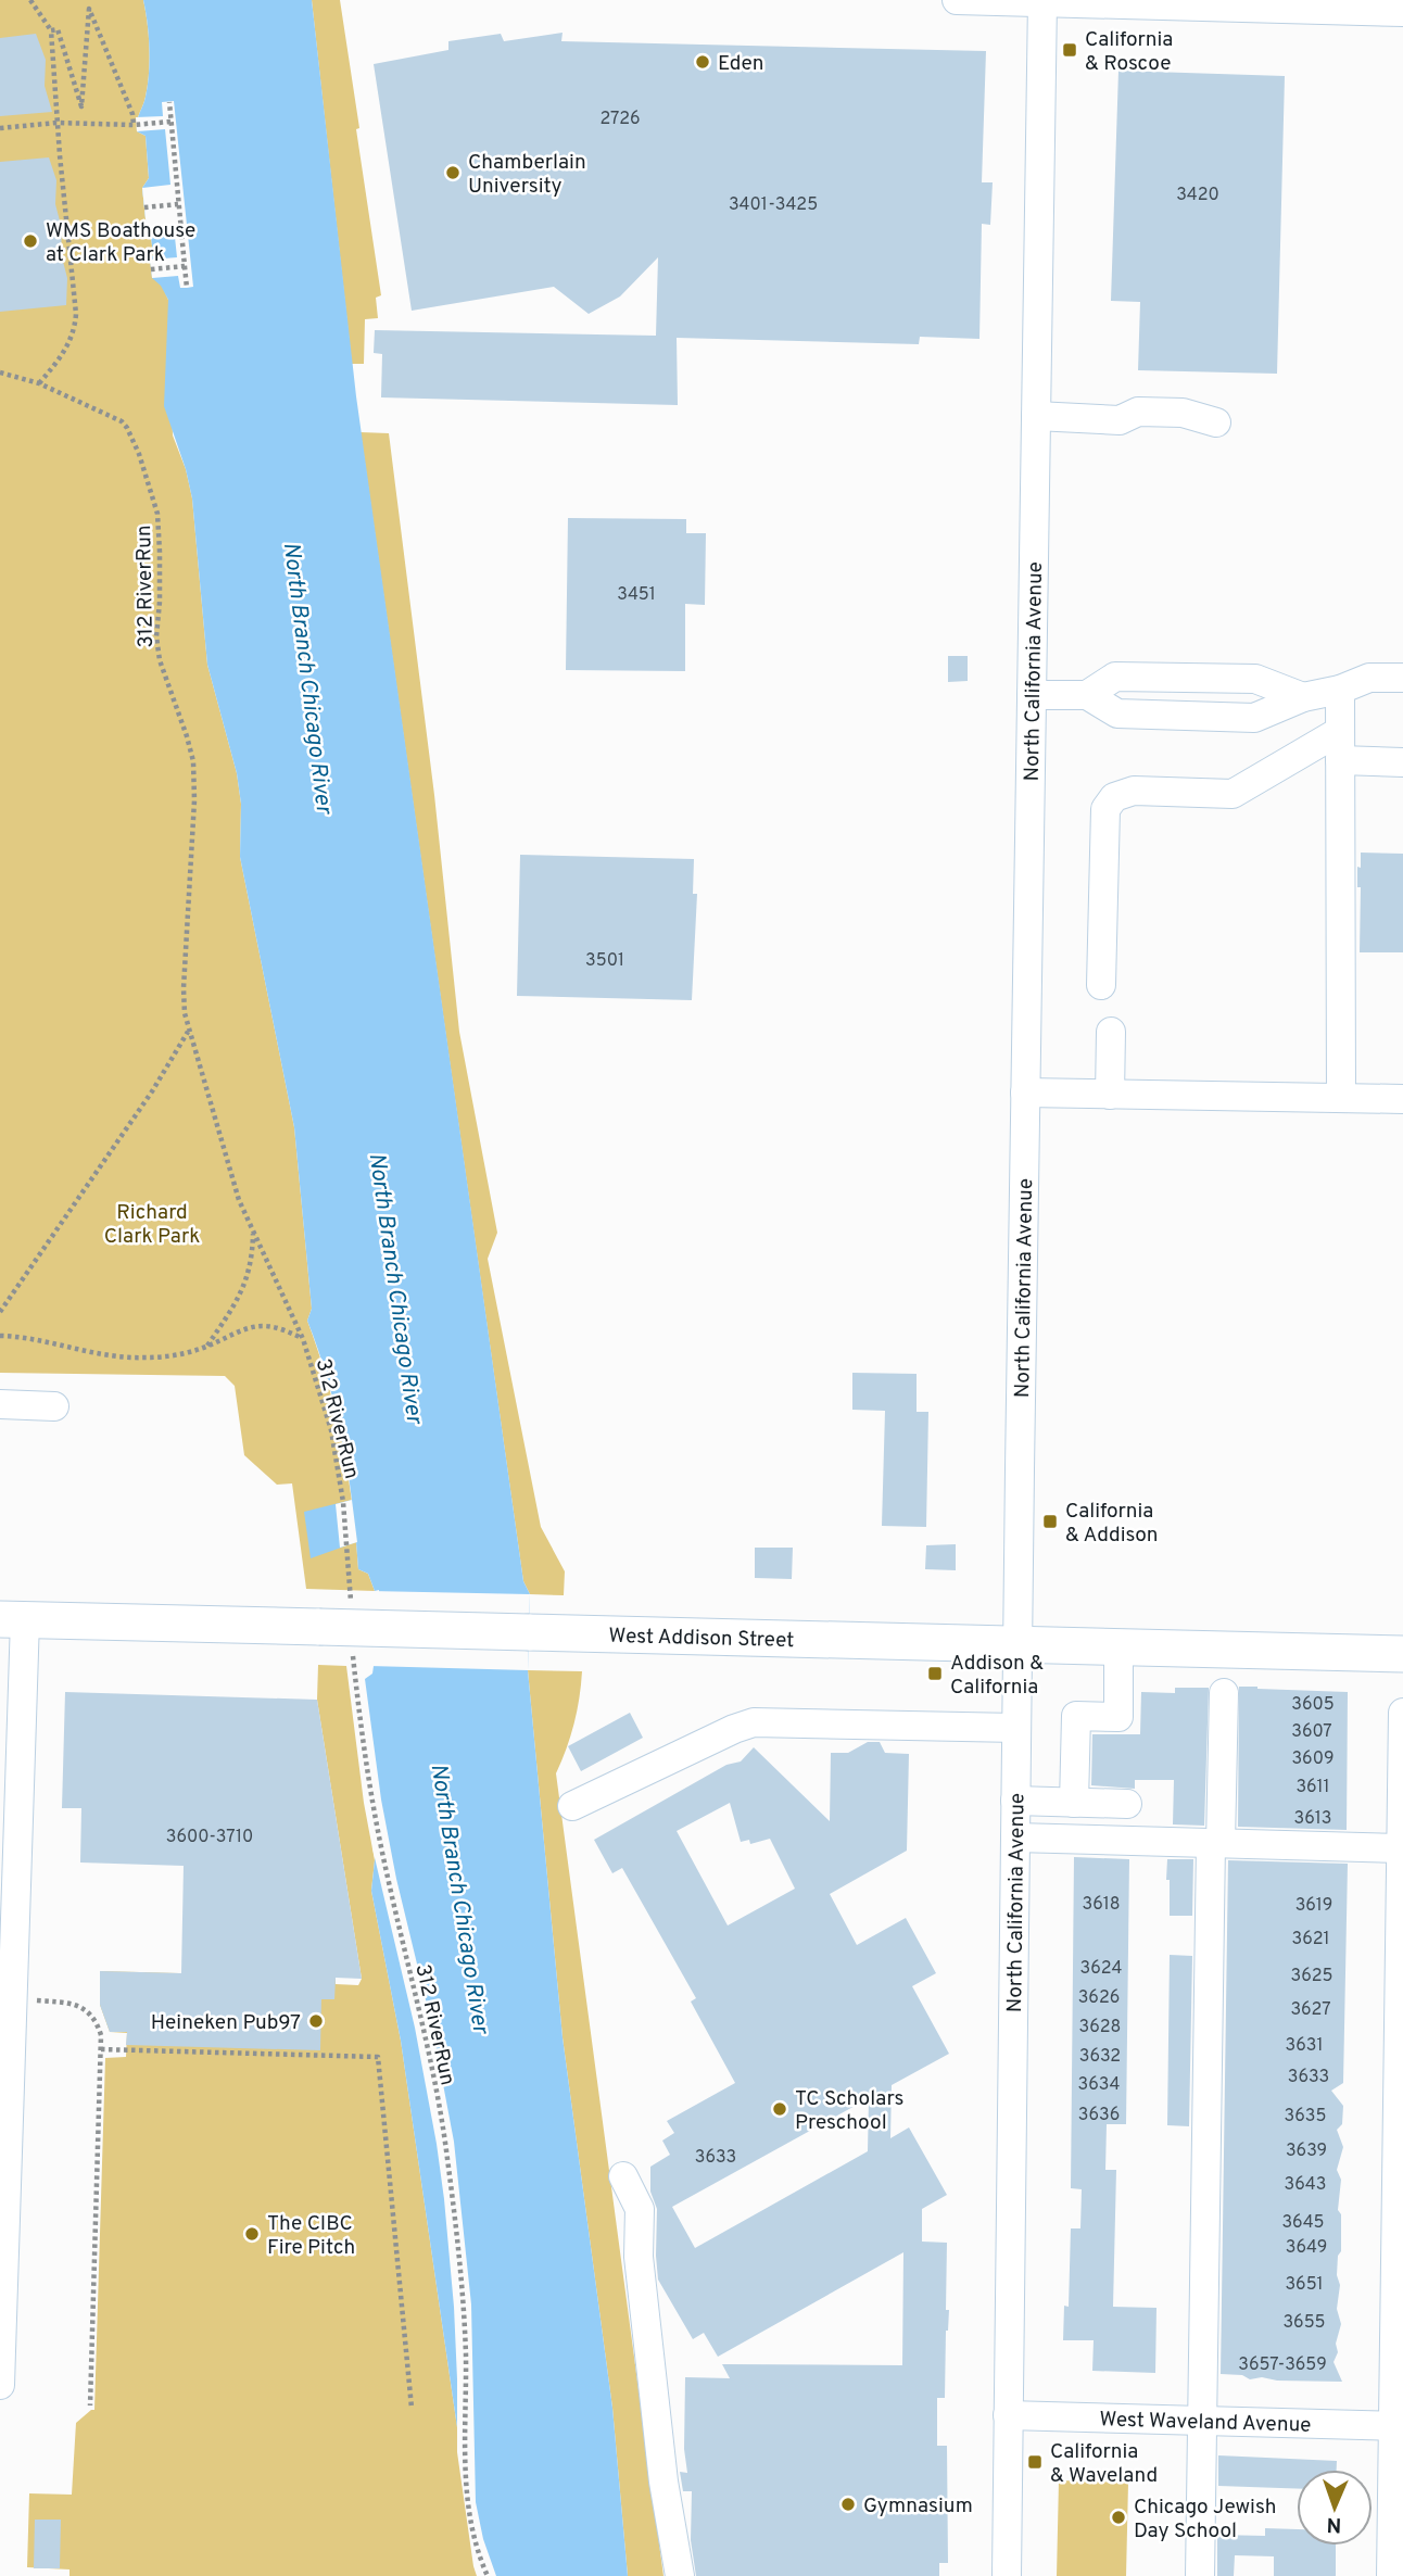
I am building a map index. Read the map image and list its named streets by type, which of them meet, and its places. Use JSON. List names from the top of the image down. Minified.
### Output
{"streets":{"main road":["West Addison Street"],"street":["North California Avenue","West Waveland Avenue"],"path":["312 RiverRun"]},"crossings":[["North California Avenue","West Addison Street"],["North California Avenue","West Waveland Avenue"]],"water":["North Branch Chicago River"],"parks":["Richard Clark Park"],"places":{"transit":["California & Roscoe","California & Addison","Addison & California","California & Waveland"],"other":["Eden","Chamberlain University","WMS Boathouse at Clark Park","Heineken Pub97","TC Scholars Preschool","The CIBC Fire Pitch","Gymnasium","Chicago Jewish Day School"]},"house_numbers":["2726","3420","3401-3425","3451","3501","3605","3607","3609","3611","3613","3600-3710","3618","3619","3621","3624","3625","3626","3627","3628","3631","3632","3633","3634","3636","3635","3639","3633","3643","3645","3649","3651","3655","3657-3659"],"north":"bottom"}
